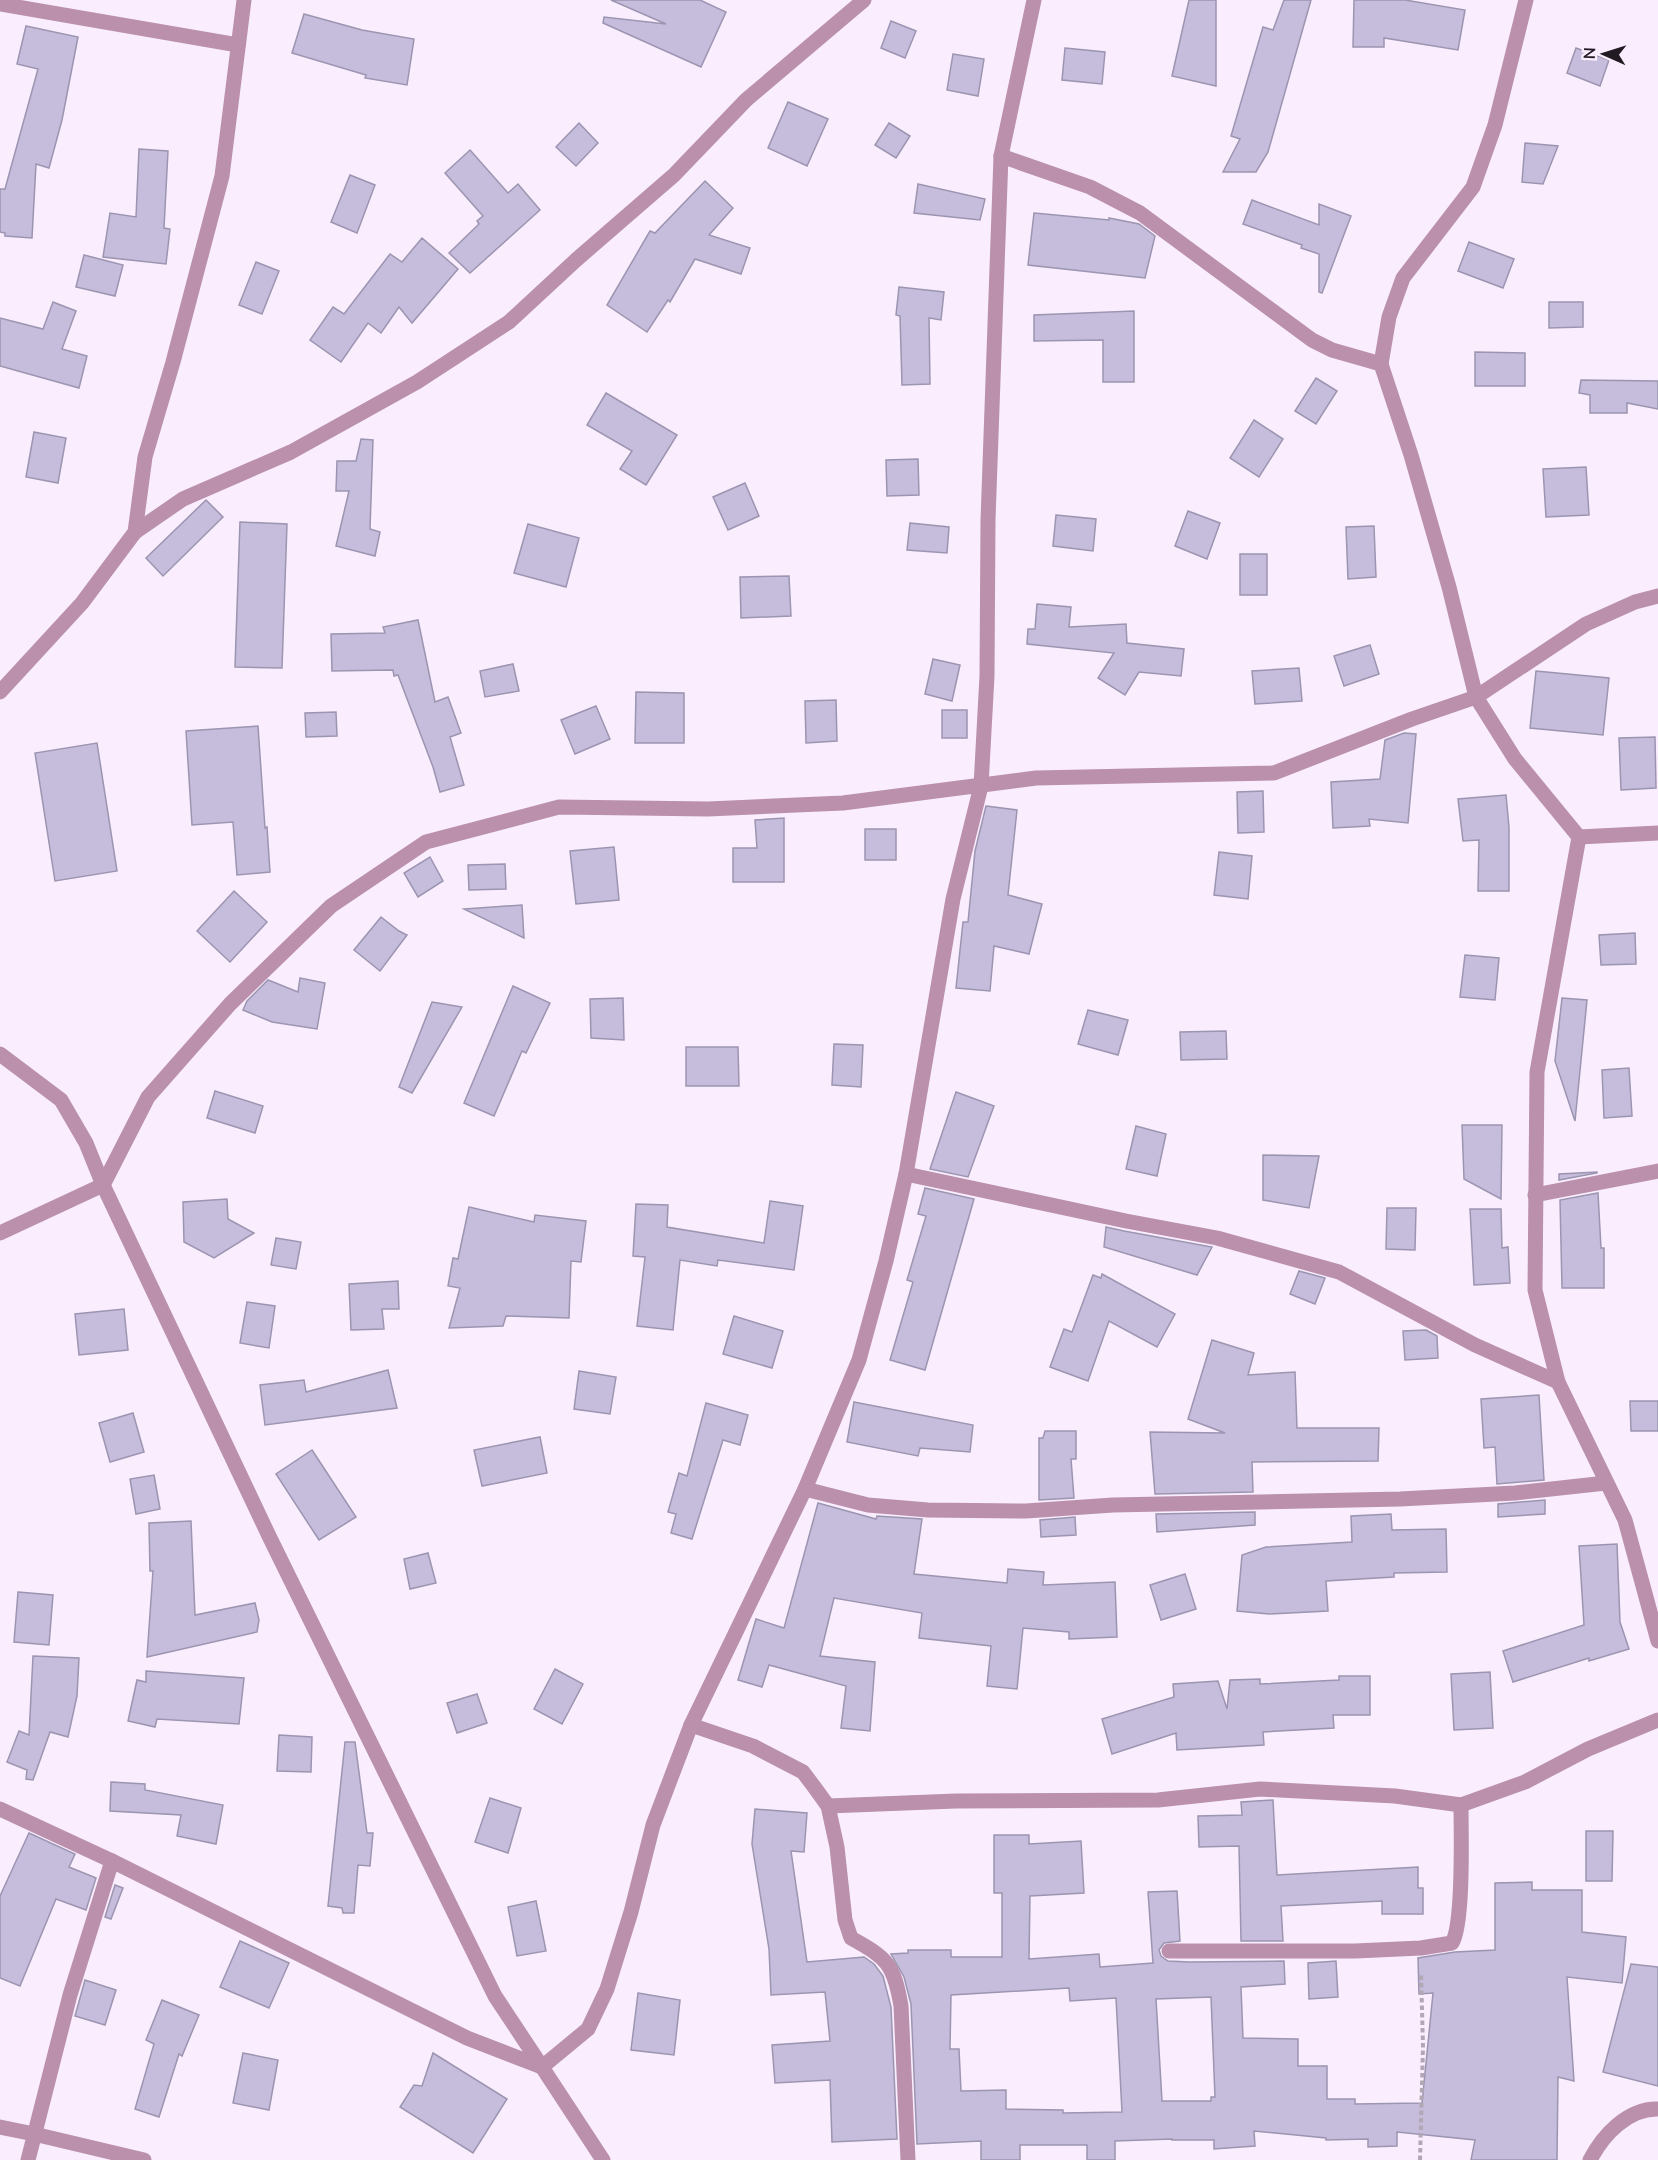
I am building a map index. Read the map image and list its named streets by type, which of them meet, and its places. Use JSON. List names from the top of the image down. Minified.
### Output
{"north":"left"}
